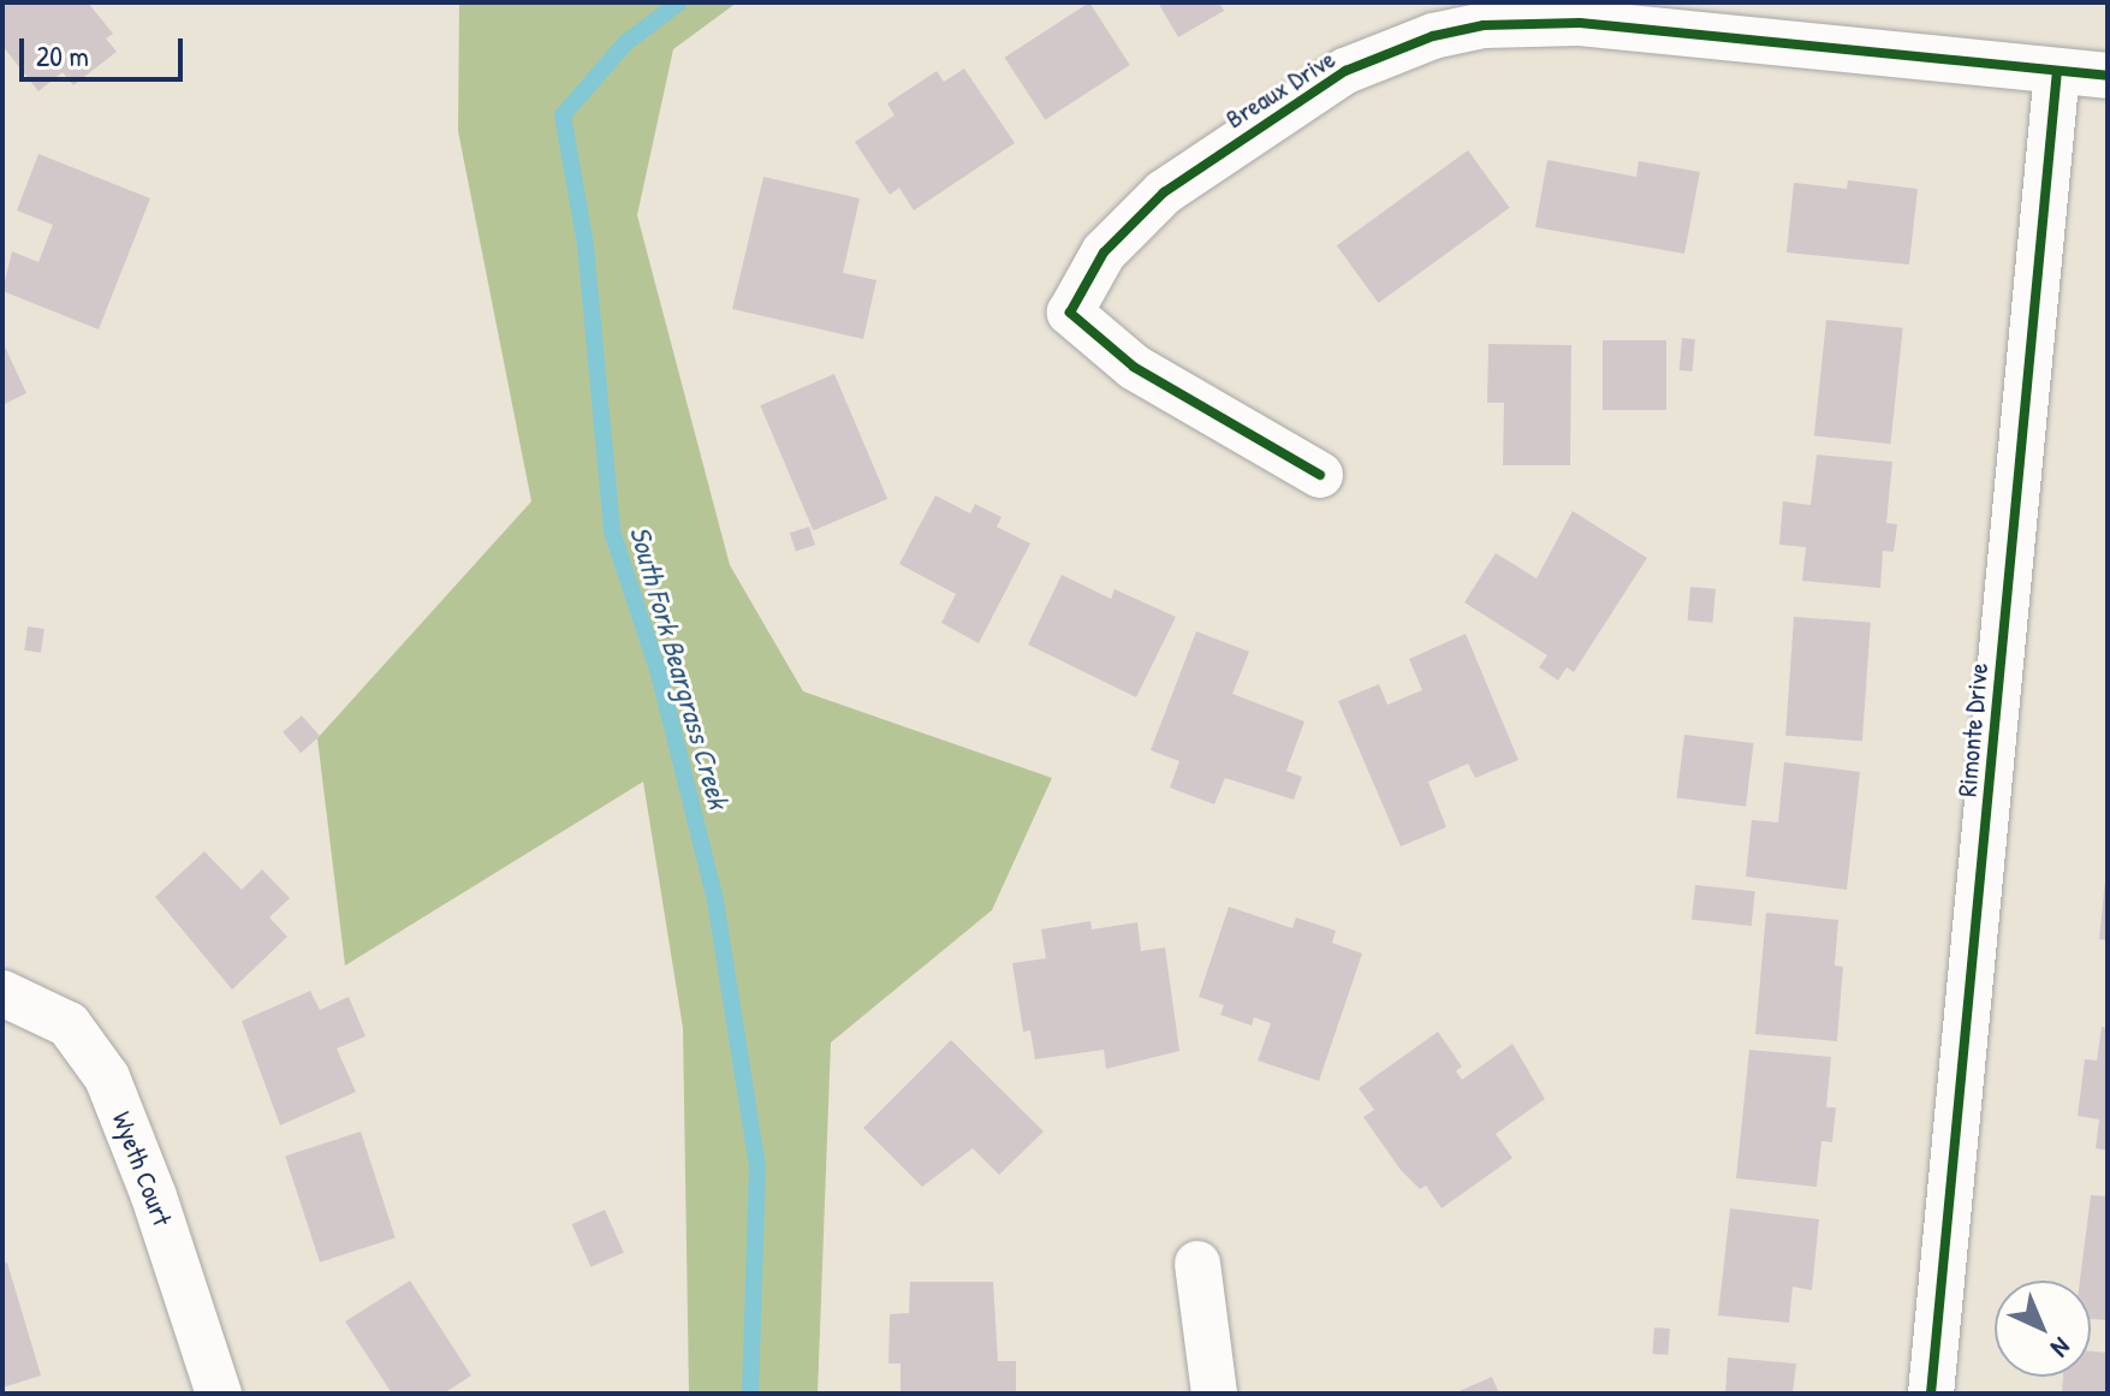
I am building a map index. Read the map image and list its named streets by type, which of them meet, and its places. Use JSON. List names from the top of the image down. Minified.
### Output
{"streets":{"street":["Breaux Drive","Rimonte Drive","Wyeth Court"]},"crossings":[["Breaux Drive","Rimonte Drive"]],"water":["South Fork Beargrass Creek"],"scale_bar":"20 m","north":"bottom right"}
